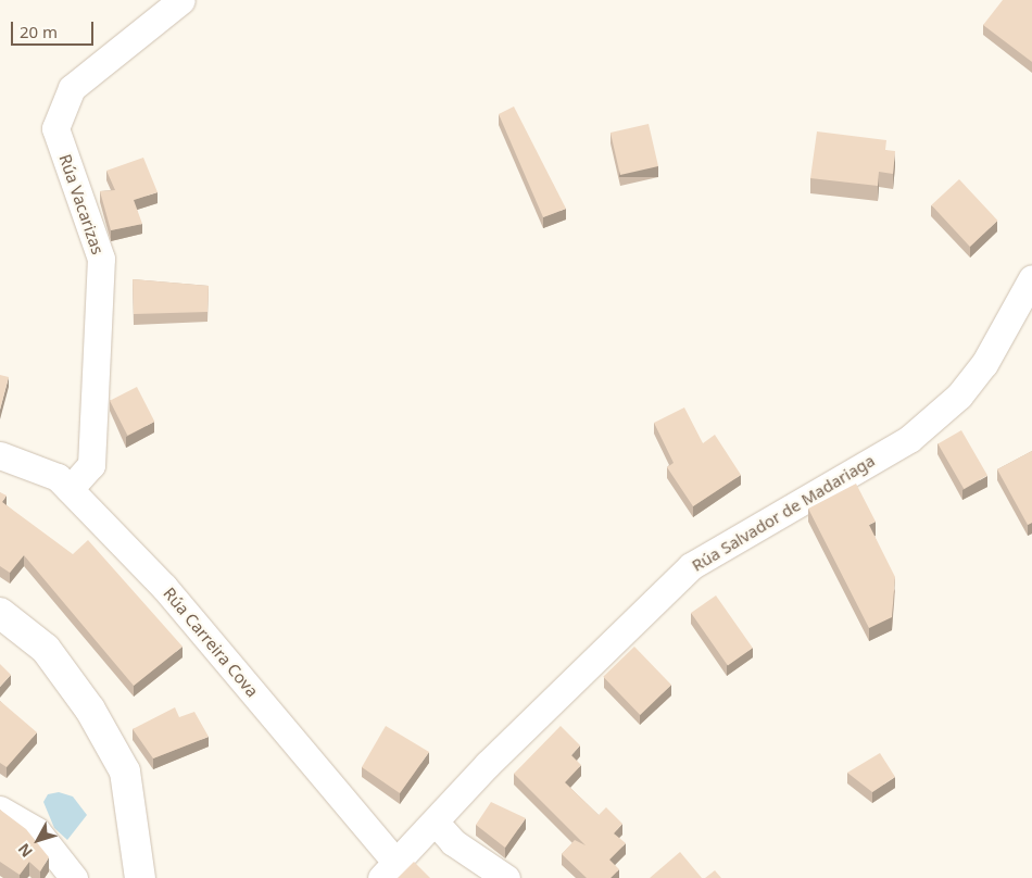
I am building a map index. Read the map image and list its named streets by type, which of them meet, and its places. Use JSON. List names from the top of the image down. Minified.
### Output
{"streets":{"street":["Rúa Vacarizas","Rúa Salvador de Madariaga","Rúa Carreira Cova"]},"crossings":[["Rúa Vacarizas","Rúa Carreira Cova"],["Rúa Salvador de Madariaga","Rúa Carreira Cova"]],"scale_bar":"20 m","north":"bottom left"}
